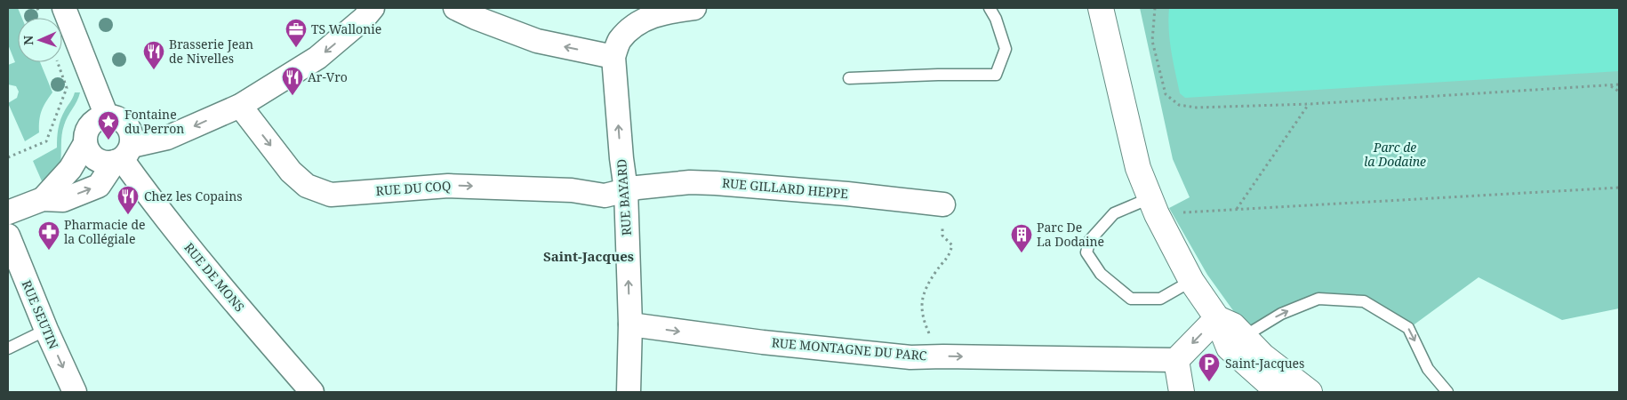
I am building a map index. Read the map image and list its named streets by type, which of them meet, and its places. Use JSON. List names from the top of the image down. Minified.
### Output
{"streets":{"street":["RUE DU COQ","RUE GILLARD HEPPE","RUE BAYARD","RUE DE MONS","RUE SEUTIN","RUE MONTAGNE DU PARC"]},"crossings":[["RUE DU COQ","RUE GILLARD HEPPE"],["RUE DU COQ","RUE BAYARD"],["RUE GILLARD HEPPE","RUE BAYARD"],["RUE BAYARD","RUE MONTAGNE DU PARC"]],"one_way":["RUE BAYARD","RUE SEUTIN","RUE MONTAGNE DU PARC"],"districts":["Saint-Jacques"],"parks":["Parc de la Dodaine"],"places":{"office":["TS Wallonie"],"restaurant":["Brasserie Jean de Nivelles","Ar-Vro","Chez les Copains"],"place":["Fontaine du Perron"],"pharmacy":["Pharmacie de la Collégiale"],"building":["Parc De La Dodaine"],"parking":["Saint-Jacques"]},"north":"left"}
